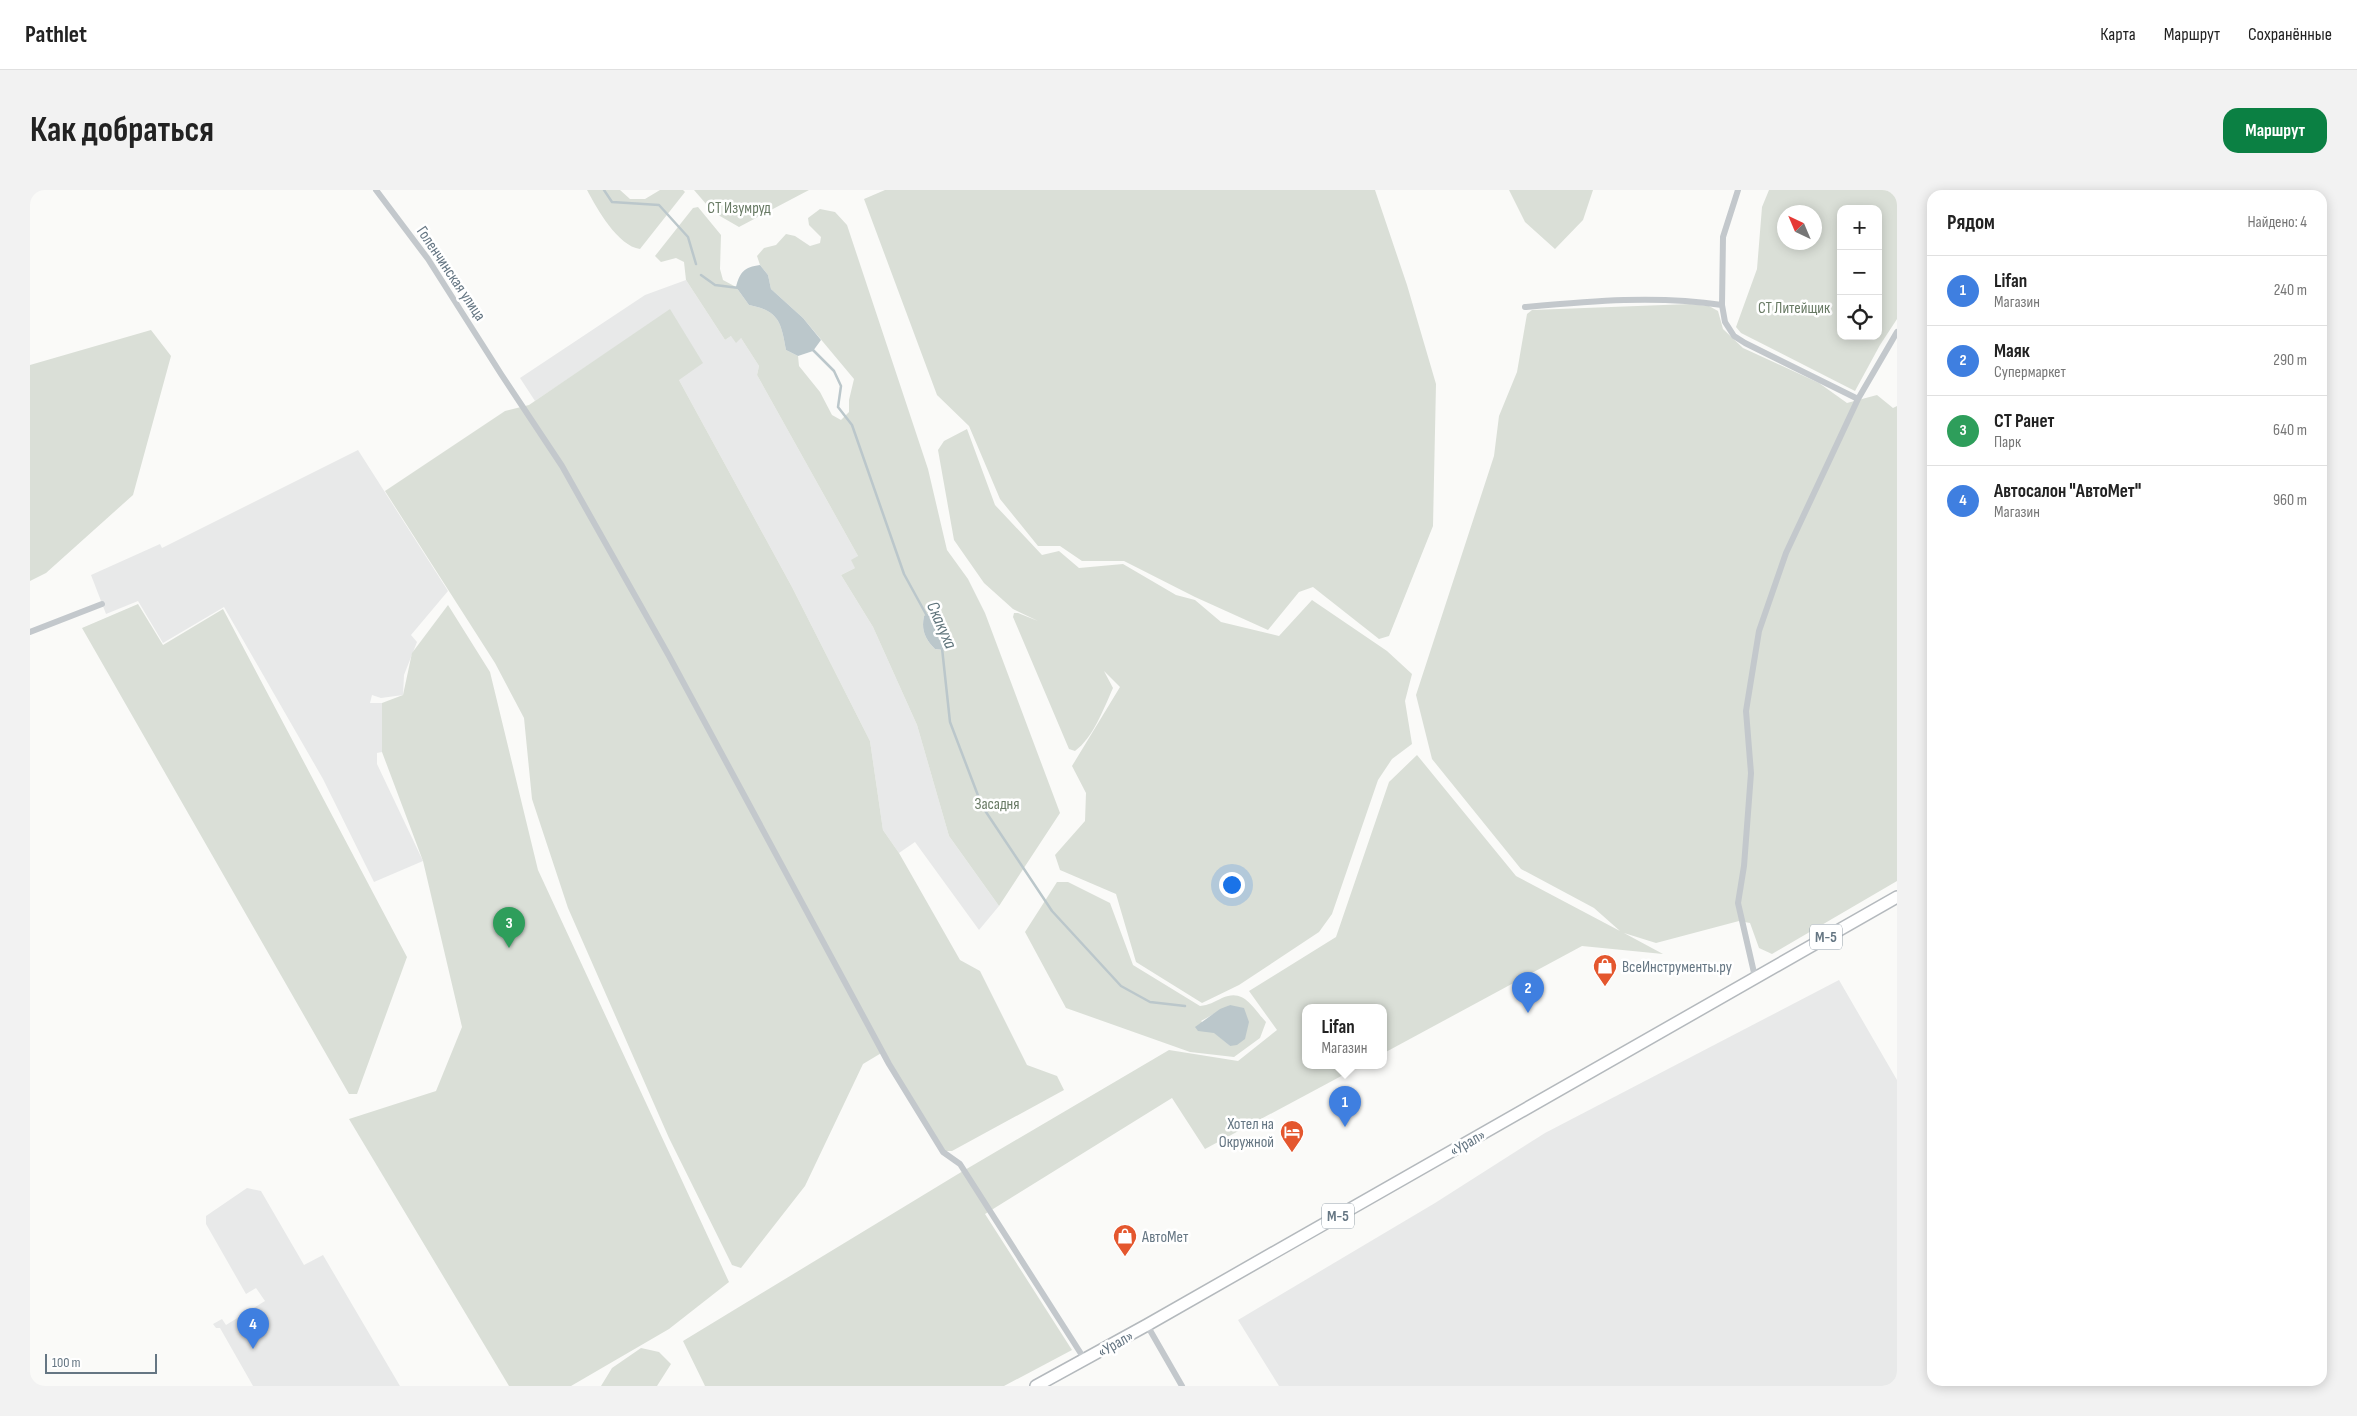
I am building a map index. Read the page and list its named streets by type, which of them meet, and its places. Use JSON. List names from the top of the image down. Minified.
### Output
{"streets":{"highway":["М-5","«Урал»"],"street":["Голенчинская улица"]},"crossings":[["Голенчинская улица","«Урал»"]],"water":["Скакуха"],"parks":["СТ Изумруд","СТ Литейщик","Засадня"],"places":{"shop":["ВсеИнструменты.ру","АвтоМет"],"hotel":["Хотел на Окружной"]},"scale_bar":"100 m","north":"top left","page":{"header":"Pathlet","nav":["Карта","Маршрут","Сохранённые"],"buttons":"Маршрут","title":"Как добраться","heading":["Рядом","Найдено: 4"],"map_buttons":["+","−"],"list":[{"mark":"1","name":"Lifan","note":"Магазин","value":"240 m"},{"mark":"2","name":"Маяк","note":"Супермаркет","value":"290 m"},{"mark":"3","name":"СТ Ранет","note":"Парк","value":"640 m"},{"mark":"4","name":"Автосалон \"АвтоМет\"","note":"Магазин","value":"960 m"}],"pins":["3","2","1","4"],"popup":["Lifan","Магазин"],"scale":"100 m"}}
